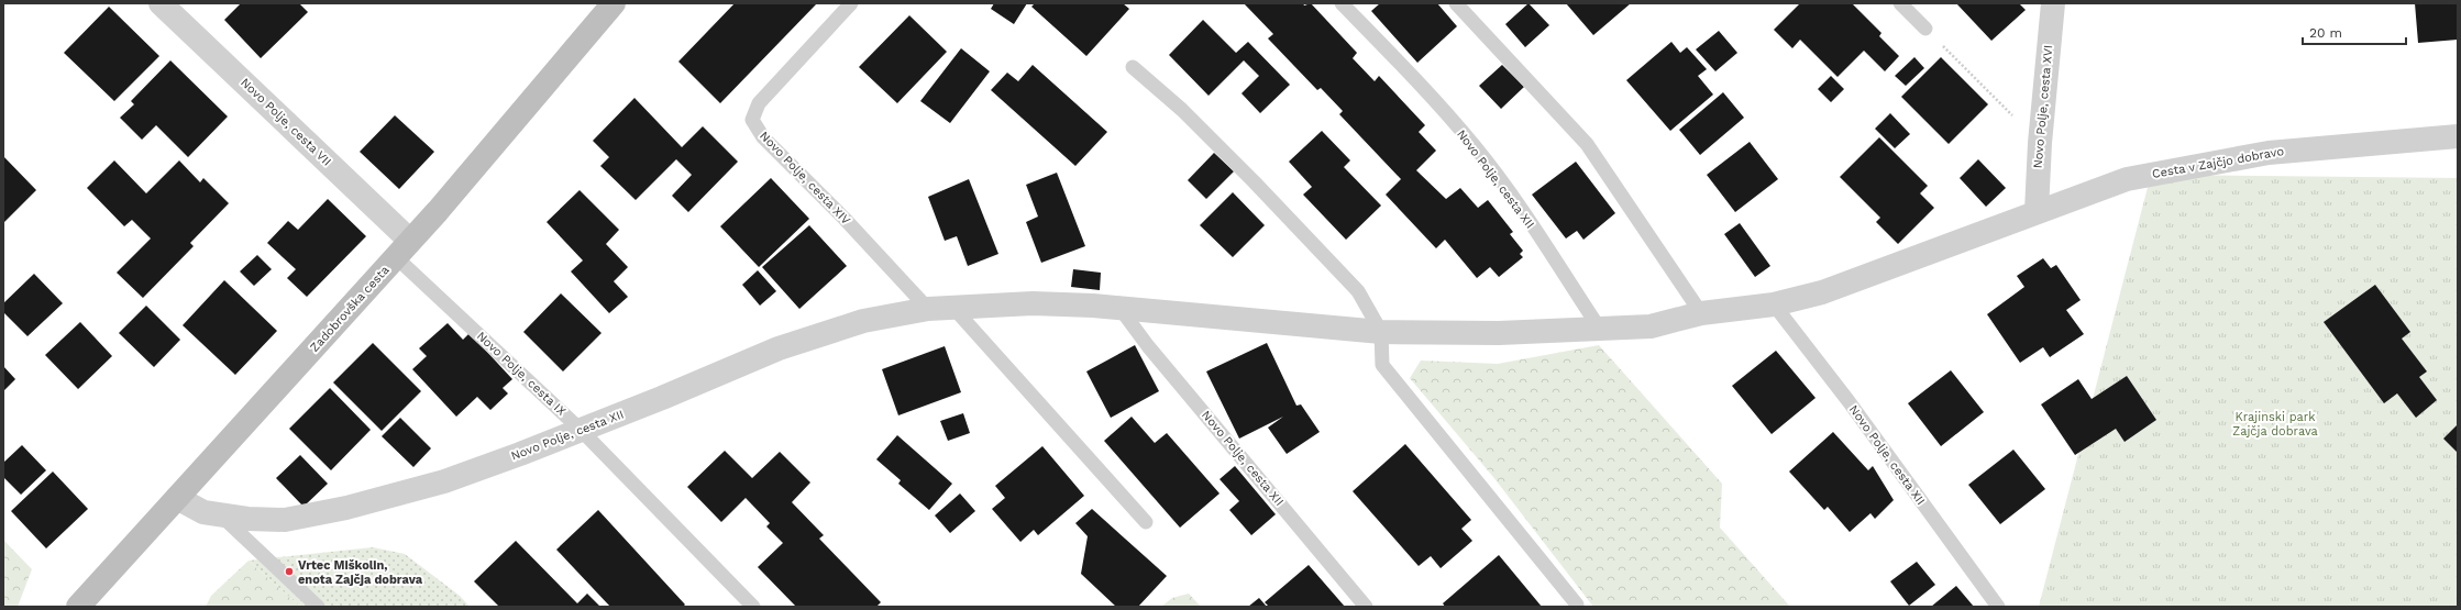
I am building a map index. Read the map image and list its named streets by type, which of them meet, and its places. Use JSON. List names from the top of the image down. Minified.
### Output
{"streets":{"main road":["Zadobrovška cesta"],"street":["Novo Polje, cesta XVI","Novo Polje, cesta VII","Cesta v Zajčjo dobravo","Novo Polje, cesta XII"],"lane":["Novo Polje, cesta XIV","Novo Polje, cesta IX"]},"crossings":[["Novo Polje, cesta XVI","Cesta v Zajčjo dobravo"],["Novo Polje, cesta XVI","Novo Polje, cesta XII"],["Novo Polje, cesta VII","Zadobrovška cesta"],["Novo Polje, cesta VII","Novo Polje, cesta IX"],["Cesta v Zajčjo dobravo","Novo Polje, cesta XII"],["Novo Polje, cesta XIV","Novo Polje, cesta XII"],["Novo Polje, cesta XII","Zadobrovška cesta"],["Novo Polje, cesta XII","Novo Polje, cesta IX"],["Zadobrovška cesta","Novo Polje, cesta IX"]],"parks":["Krajinski park Zajčja dobrava"],"places":["Vrtec Miškolin, enota Zajčja dobrava"],"scale_bar":"20 m"}
